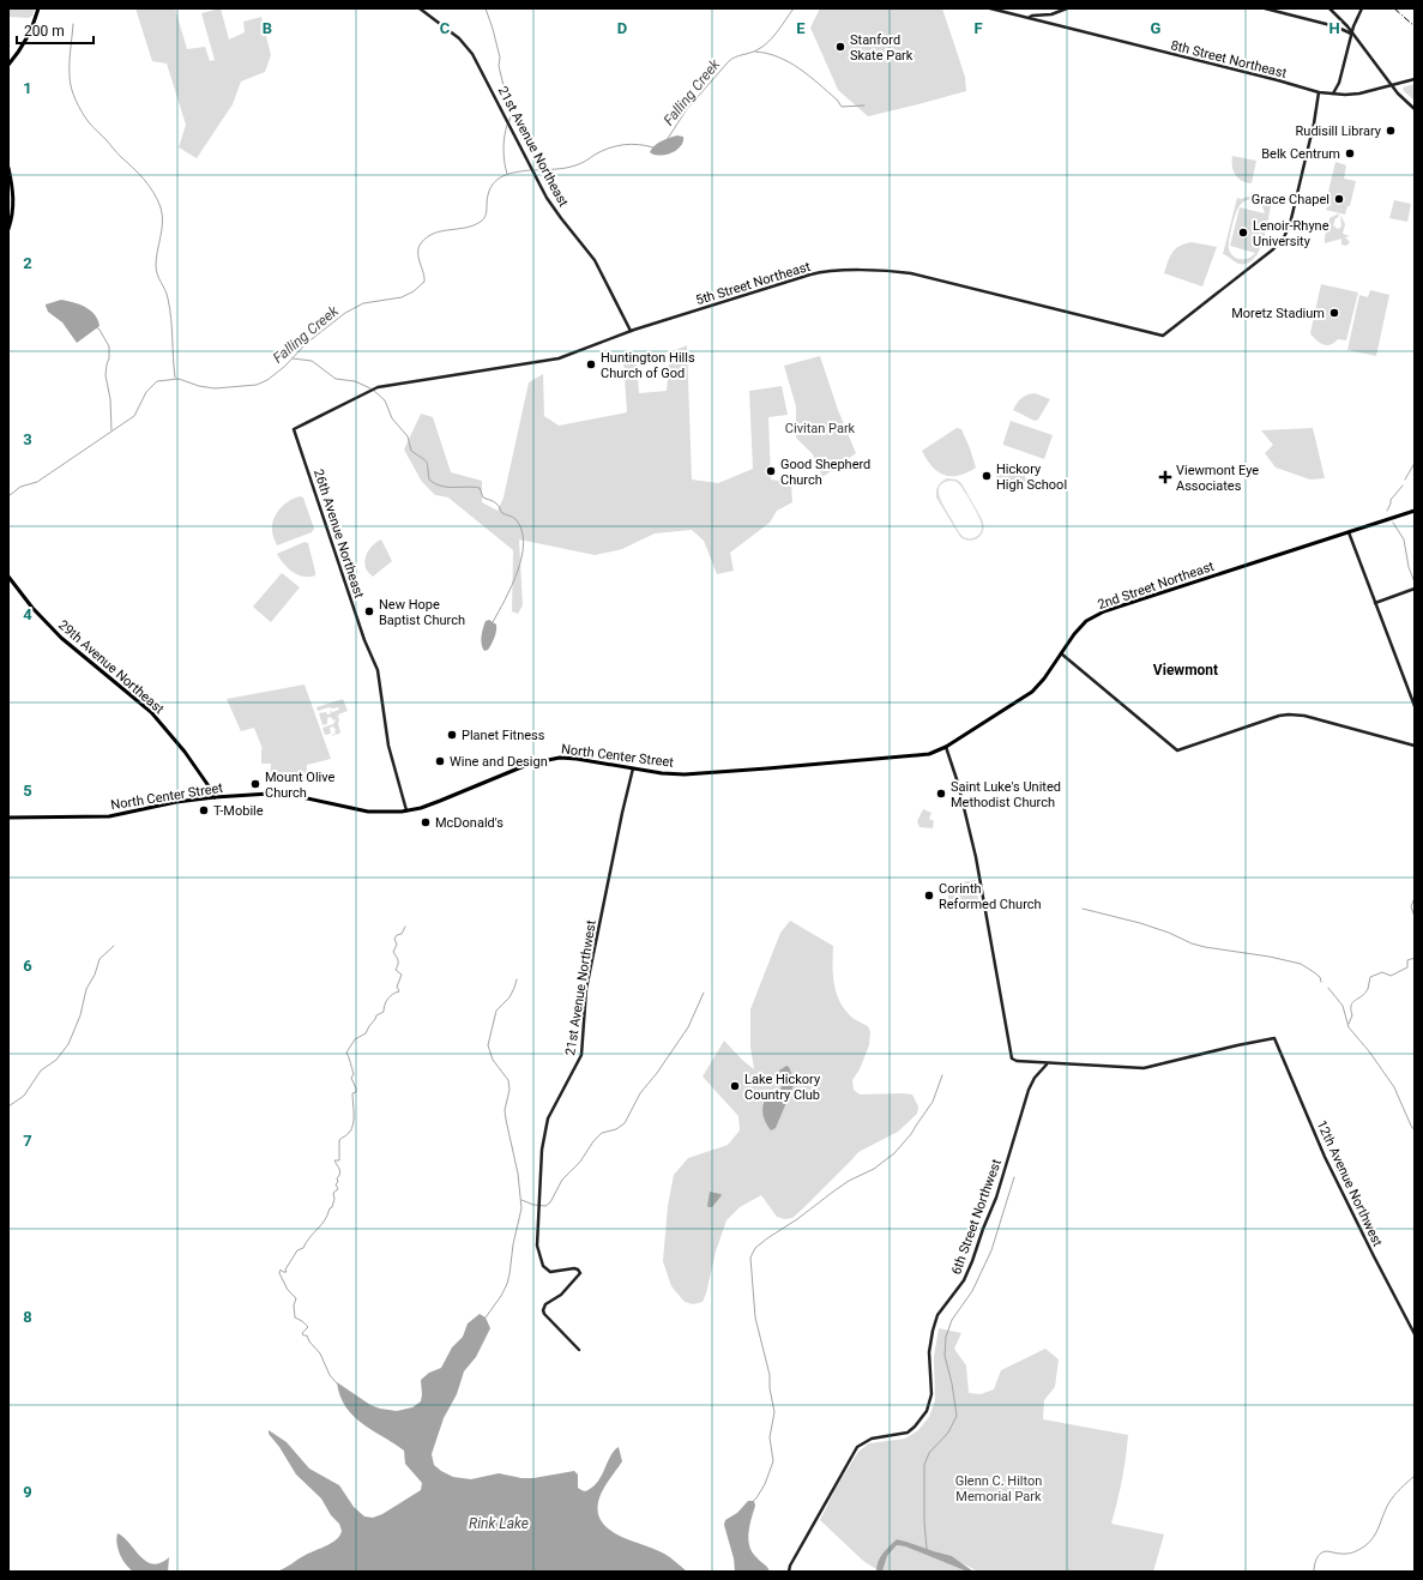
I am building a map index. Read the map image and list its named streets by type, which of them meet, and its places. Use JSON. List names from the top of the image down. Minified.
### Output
{"streets":{"main road":["2nd Street Northeast","29th Avenue Northeast","North Center Street"],"street":["8th Street Northeast","21st Avenue Northeast","5th Street Northeast","26th Avenue Northeast","21st Avenue Northwest","12th Avenue Northwest","6th Street Northwest"]},"crossings":[["8th Street Northeast","5th Street Northeast"],["21st Avenue Northeast","5th Street Northeast"],["5th Street Northeast","26th Avenue Northeast"],["26th Avenue Northeast","North Center Street"],["2nd Street Northeast","North Center Street"],["29th Avenue Northeast","North Center Street"],["North Center Street","21st Avenue Northwest"],["12th Avenue Northwest","6th Street Northwest"]],"districts":["Viewmont"],"water":["Falling Creek","Rink Lake"],"parks":["Civitan Park","Glenn C. Hilton Memorial Park"],"places":{"other":["Stanford Skate Park","Rudisill Library","Belk Centrum","Grace Chapel","Lenoir-Rhyne University","Moretz Stadium","Huntington Hills Church of God","Good Shepherd Church","Hickory High School","New Hope Baptist Church","Planet Fitness","Wine and Design","Mount Olive Church","Saint Luke's United Methodist Church","T-Mobile","McDonald's","Corinth Reformed Church","Lake Hickory Country Club"],"health":["Viewmont Eye Associates"]},"scale_bar":"200 m","grid":{"columns":["B","C","D","E","F","G","H"],"rows":["1","2","3","4","5","6","7","8","9"]}}
